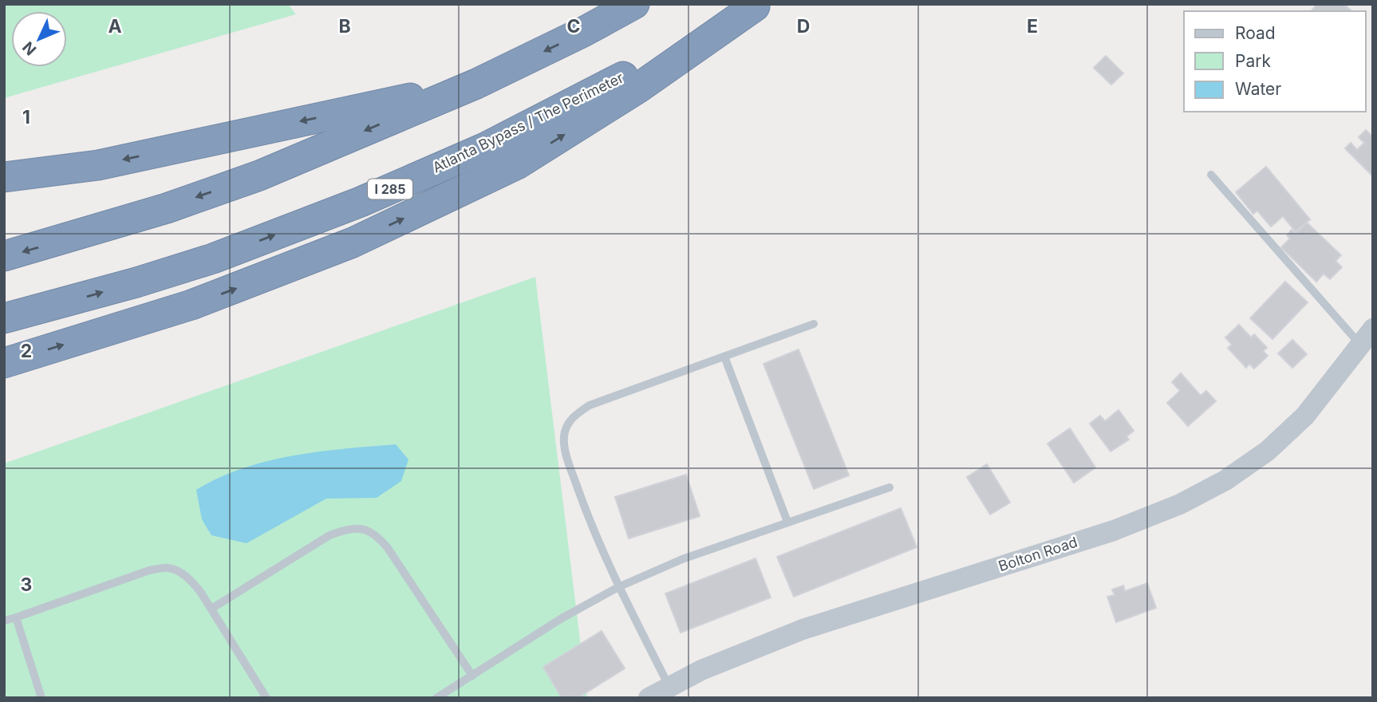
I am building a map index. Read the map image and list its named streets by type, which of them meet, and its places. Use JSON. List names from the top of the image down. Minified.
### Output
{"streets":{"highway":["Atlanta Bypass / The Perimeter","I 285"],"street":["Bolton Road"]},"legend":["Road","Park","Water"],"north":"bottom left","grid":{"columns":["A","B","C","D","E"],"rows":["1","2","3"]}}
